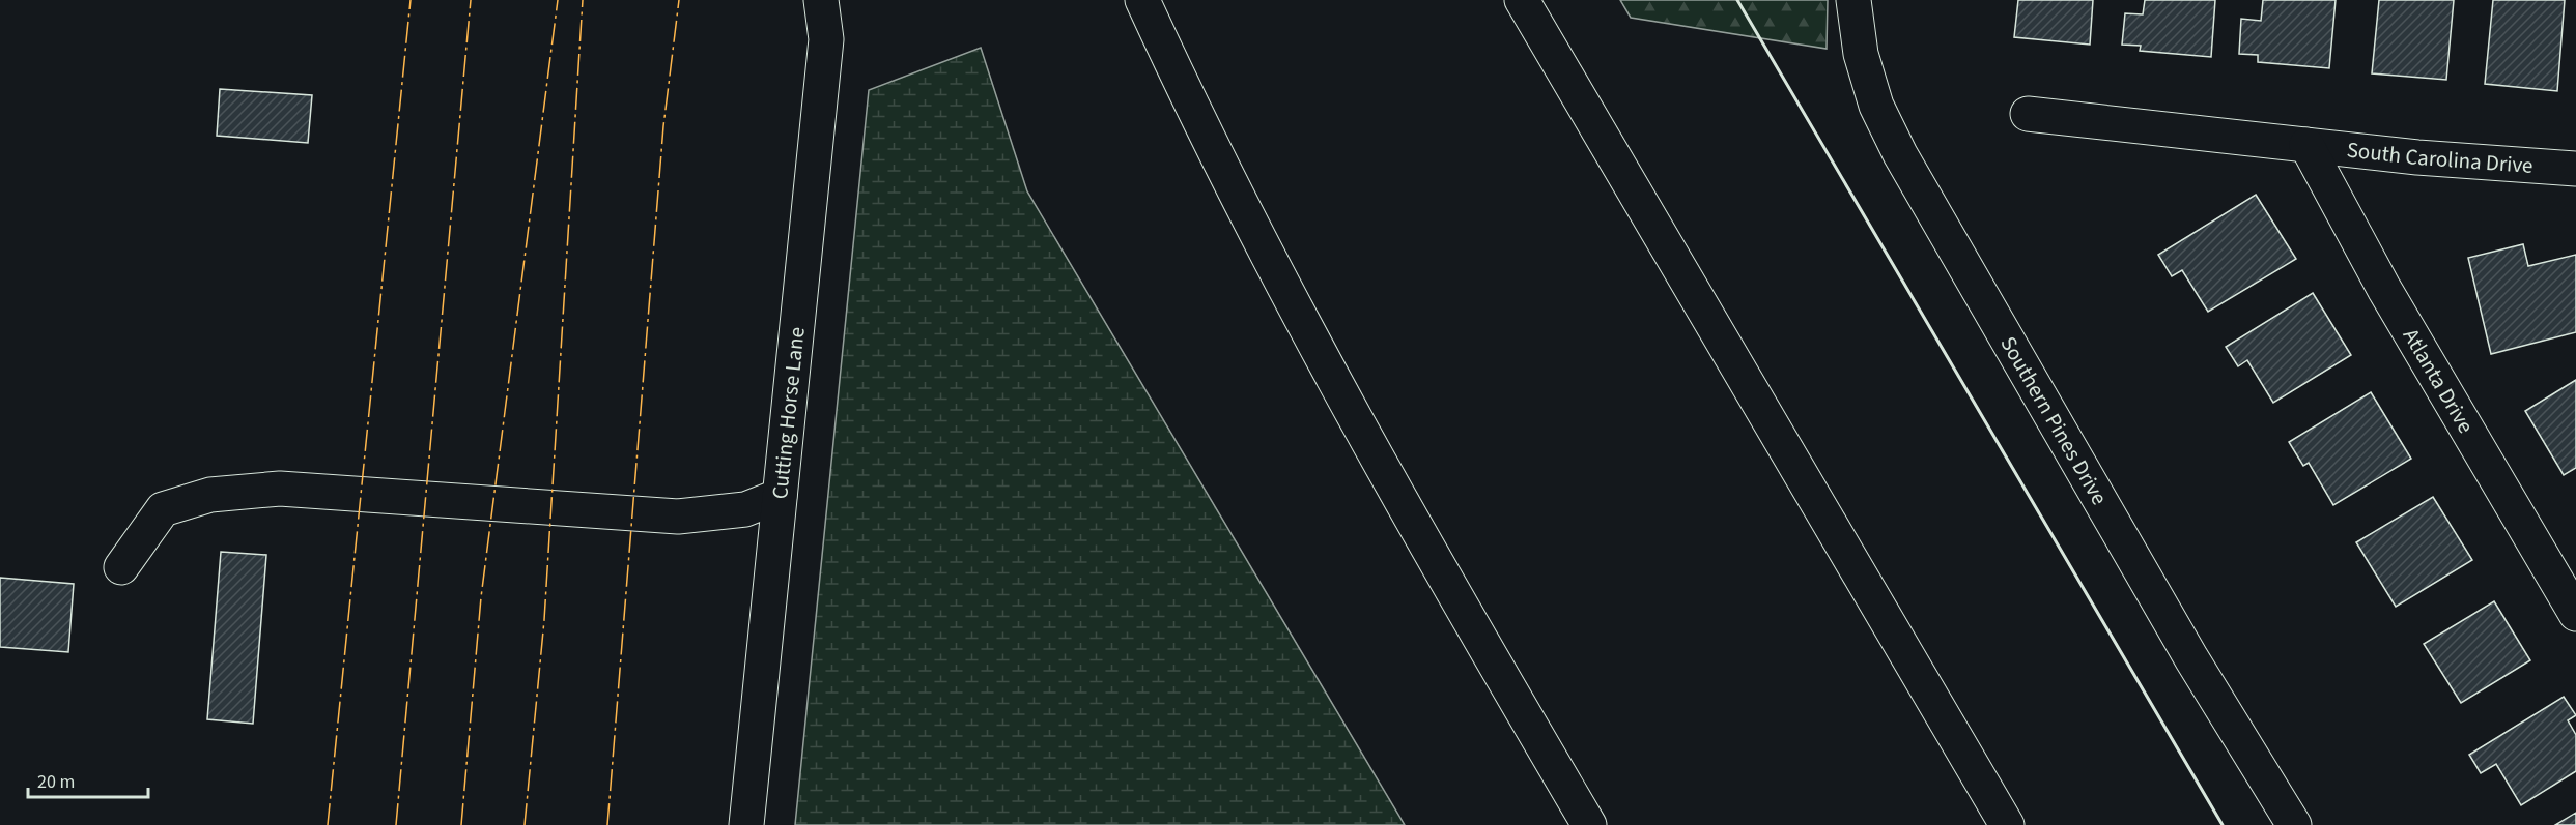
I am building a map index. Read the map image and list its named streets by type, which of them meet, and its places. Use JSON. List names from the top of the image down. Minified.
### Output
{"streets":{"main road":["South Carolina Drive","Atlanta Drive","Cutting Horse Lane","Southern Pines Drive"]},"crossings":[["South Carolina Drive","Atlanta Drive"]],"scale_bar":"20 m"}
